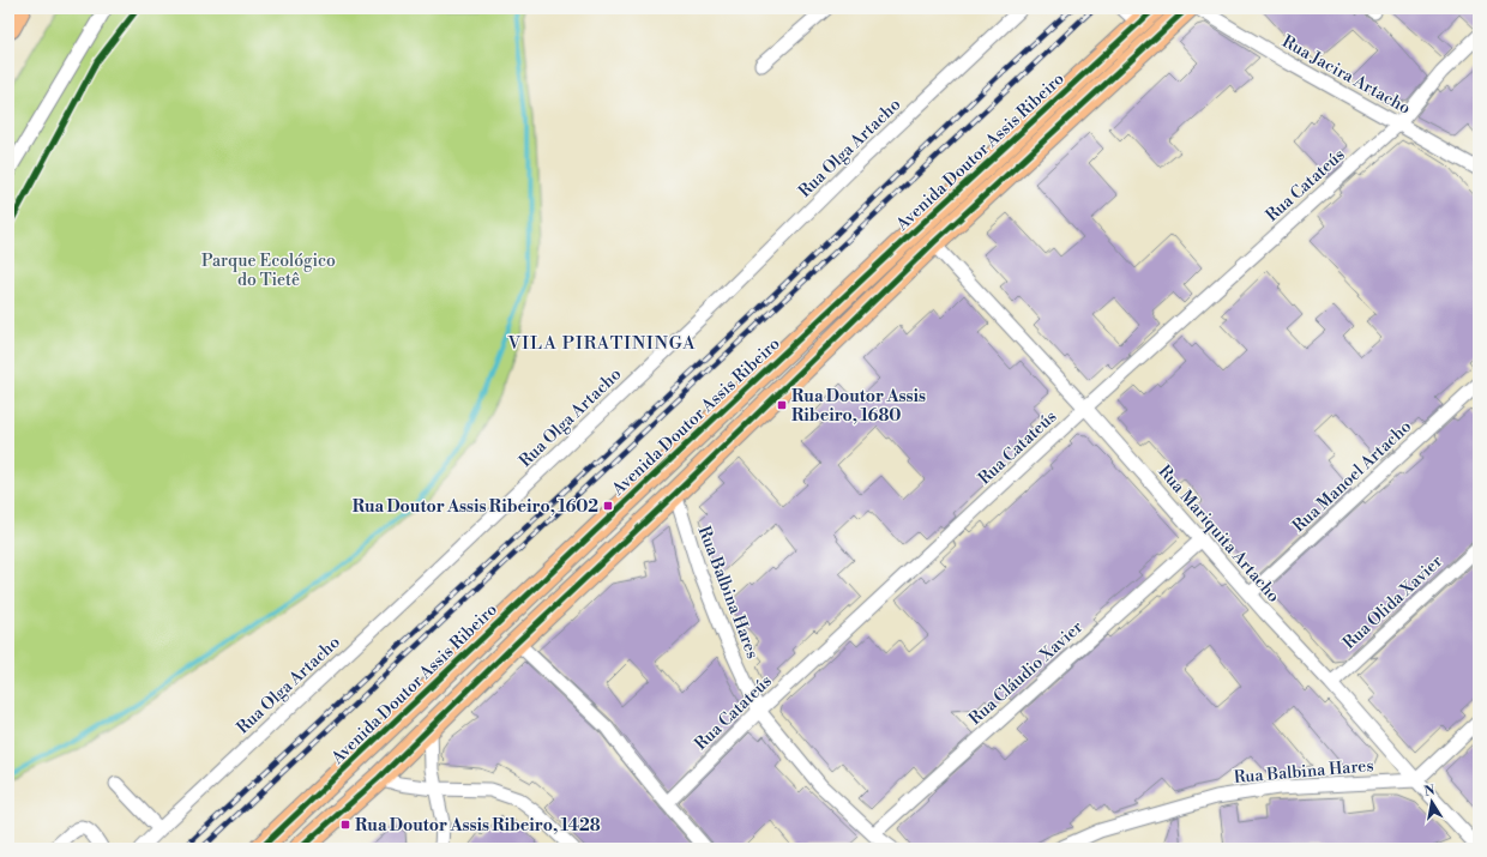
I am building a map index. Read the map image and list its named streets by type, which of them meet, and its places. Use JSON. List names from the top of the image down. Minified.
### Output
{"streets":{"main road":["Avenida Doutor Assis Ribeiro"],"street":["Rua Jacira Artacho","Rua Olga Artacho","Rua Catateús","Rua Manoel Artacho","Rua Mariquita Artacho","Rua Balbina Hares","Rua Olida Xavier","Rua Cláudio Xavier"]},"crossings":[["Rua Jacira Artacho","Rua Catateús"],["Rua Catateús","Rua Mariquita Artacho"],["Rua Catateús","Rua Balbina Hares"],["Rua Manoel Artacho","Rua Mariquita Artacho"],["Rua Mariquita Artacho","Rua Balbina Hares"],["Rua Mariquita Artacho","Rua Olida Xavier"],["Rua Mariquita Artacho","Rua Cláudio Xavier"],["Rua Balbina Hares","Rua Cláudio Xavier"]],"districts":["VILA PIRATININGA"],"parks":["Parque Ecológico do Tietê"],"places":{"transit":["Rua Doutor Assis Ribeiro, 1680","Rua Doutor Assis Ribeiro, 1602","Rua Doutor Assis Ribeiro, 1428"]},"north":"top"}
